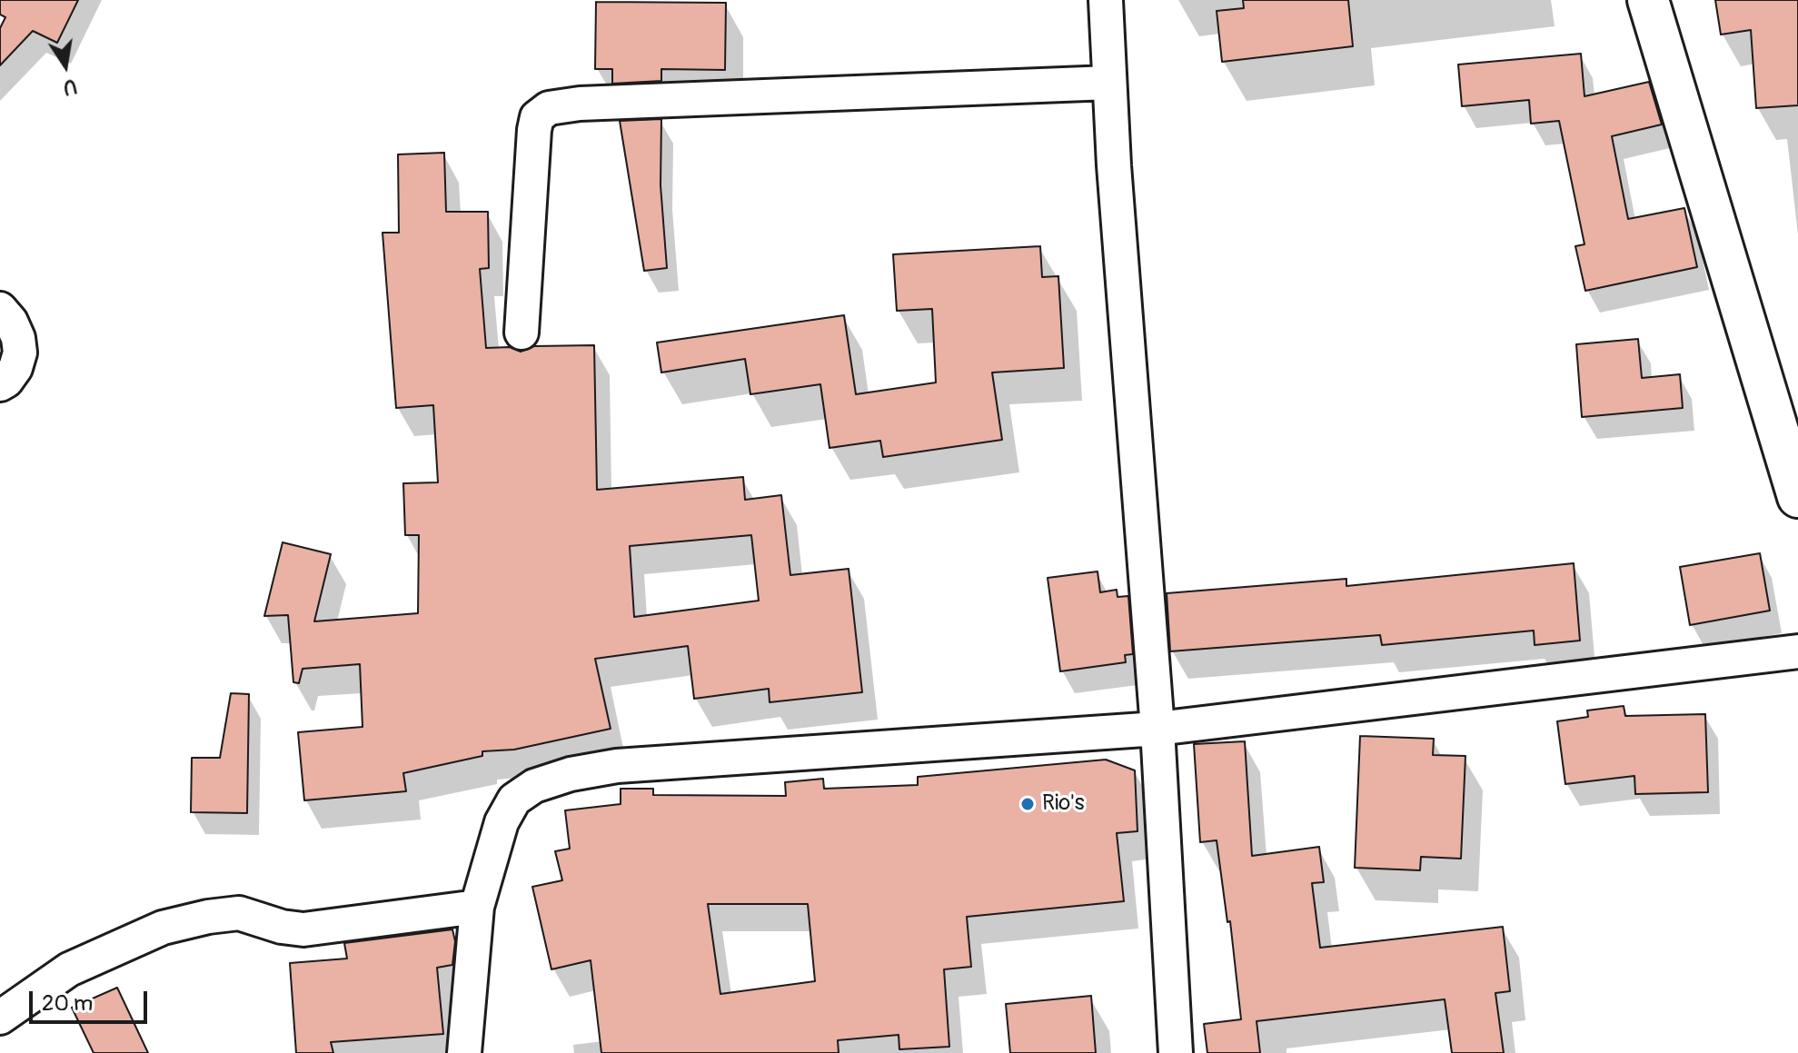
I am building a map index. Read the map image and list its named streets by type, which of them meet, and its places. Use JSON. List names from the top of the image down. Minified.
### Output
{"places":["Rio's"],"scale_bar":"20 m","north":"bottom"}
